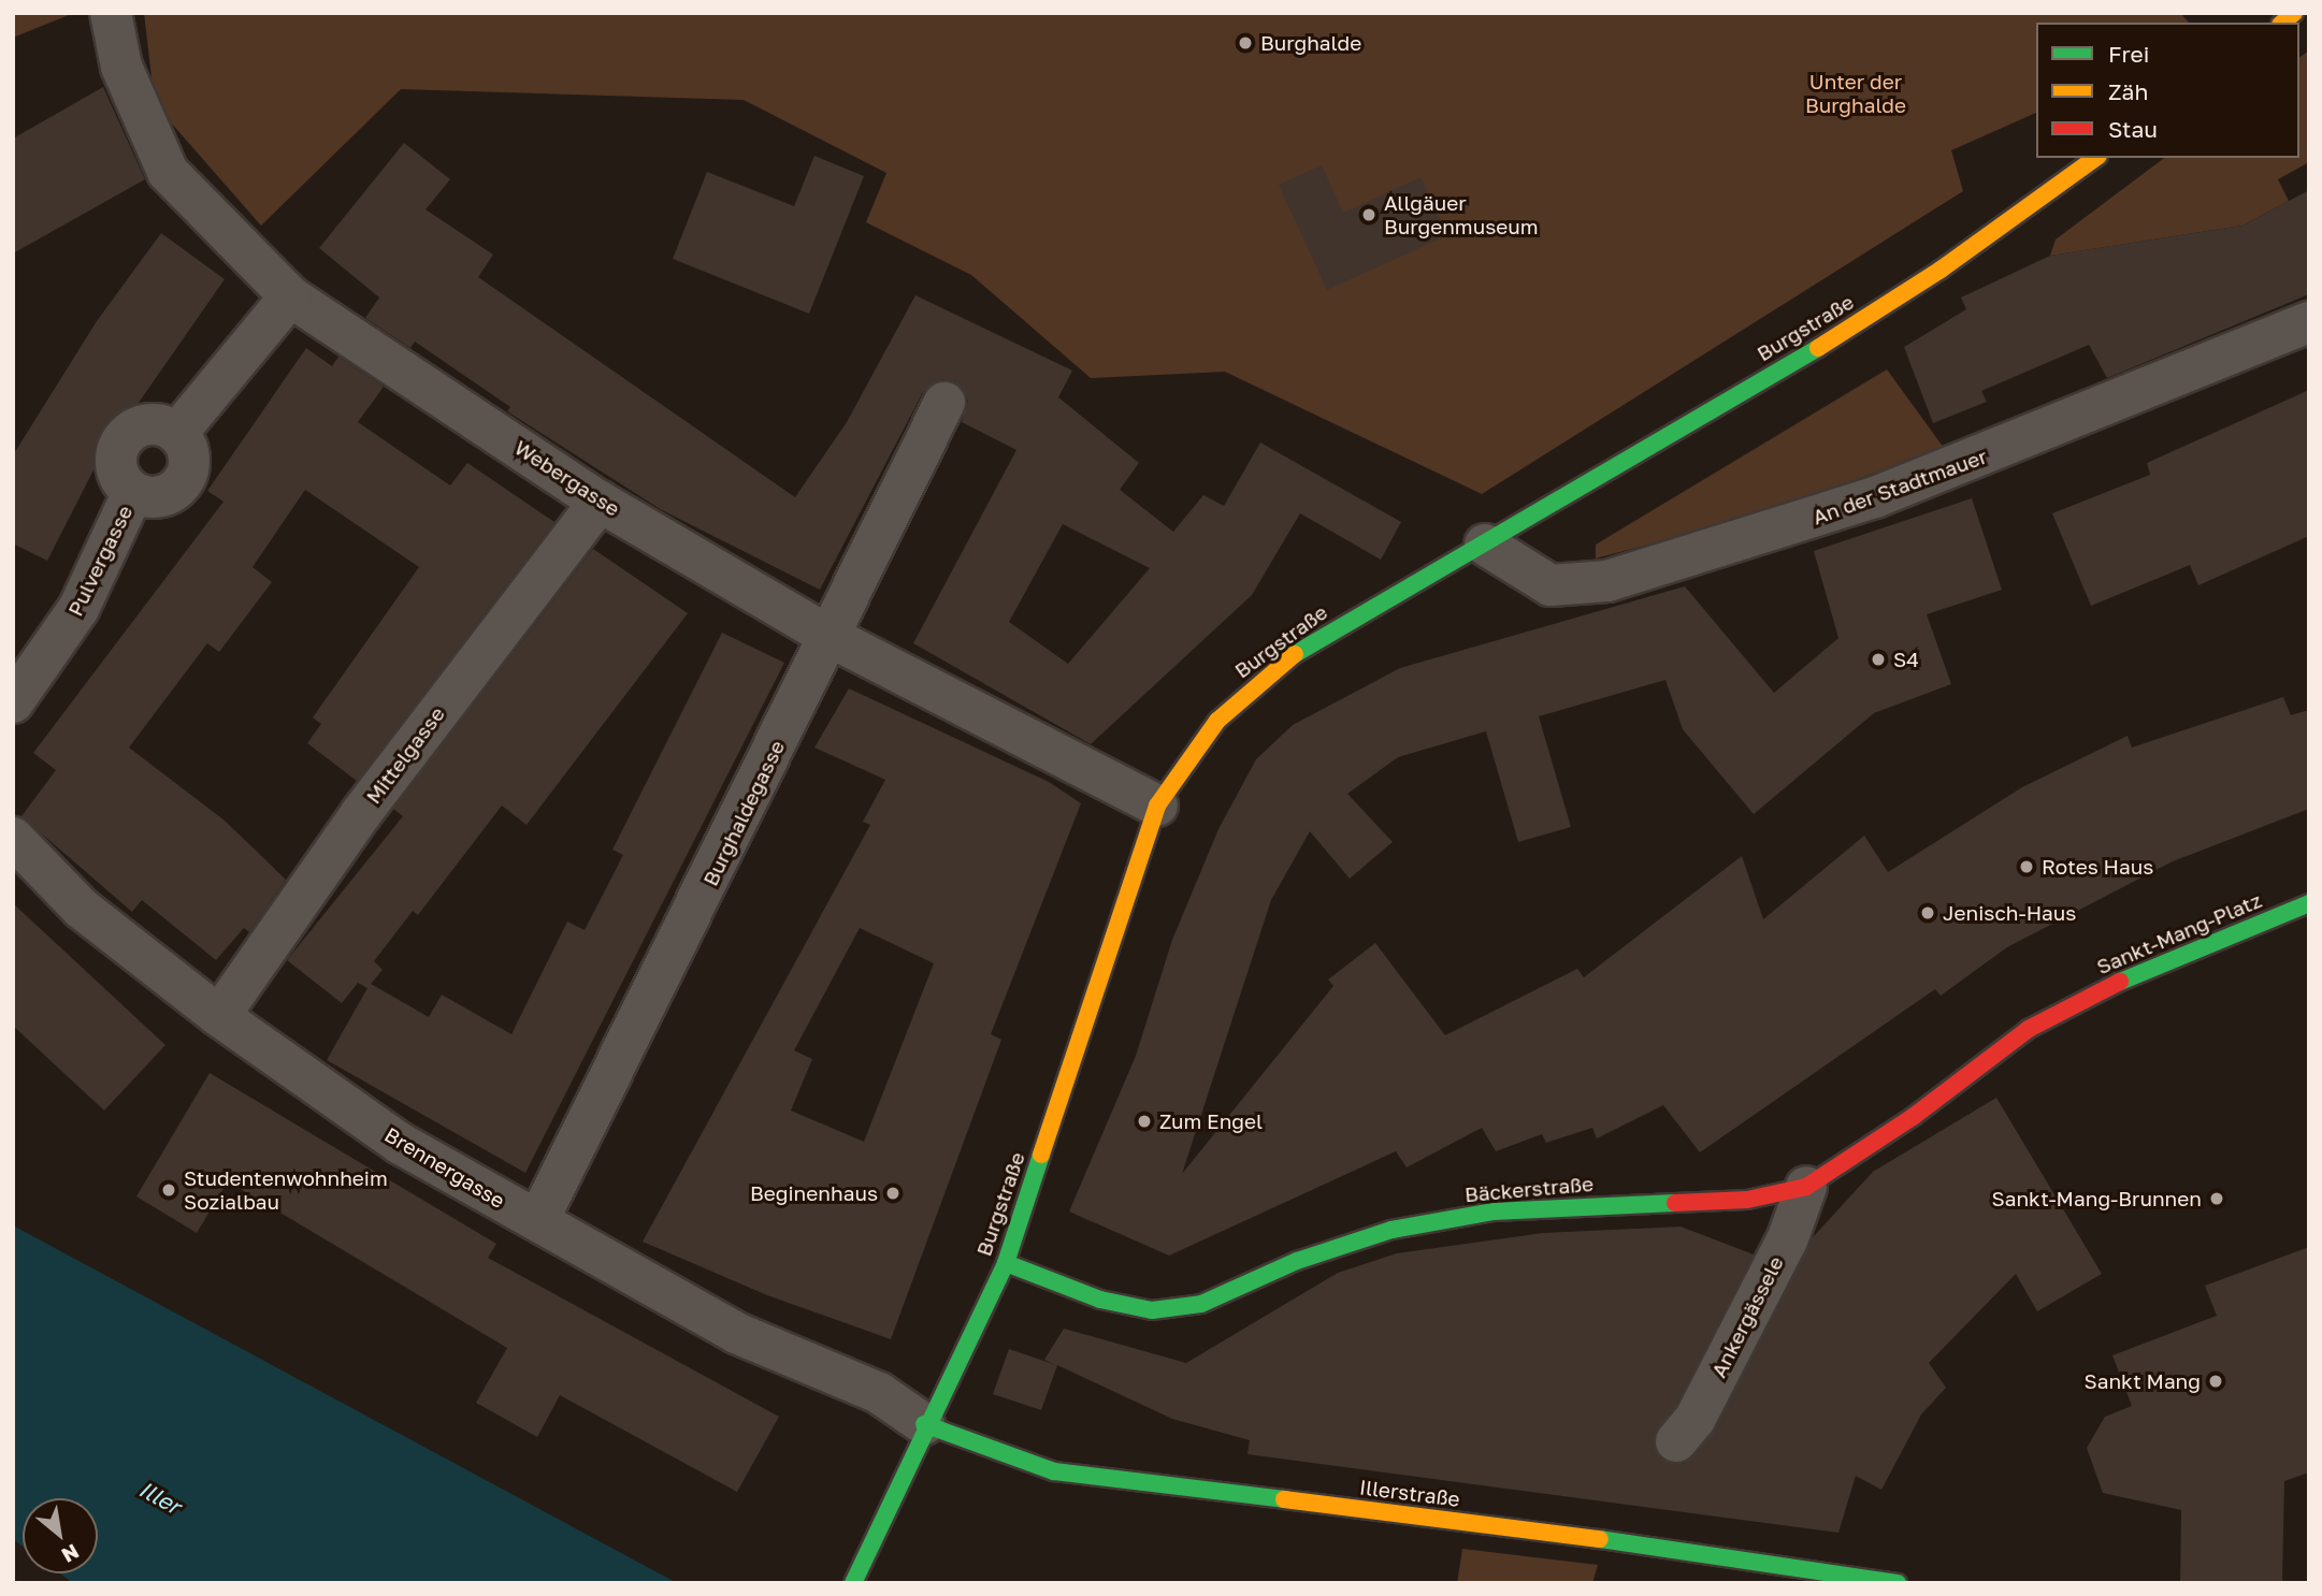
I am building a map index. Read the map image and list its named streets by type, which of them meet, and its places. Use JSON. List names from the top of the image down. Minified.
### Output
{"streets":{"street":["Burgstraße","Webergasse","An der Stadtmauer","Pulvergasse","Mittelgasse","Burghaldegasse","Sankt-Mang-Platz","Brennergasse","Bäckerstraße","Ankergässele","Illerstraße"]},"crossings":[["Burgstraße","Webergasse"],["Burgstraße","An der Stadtmauer"],["Burgstraße","Brennergasse"],["Burgstraße","Bäckerstraße"],["Burgstraße","Illerstraße"],["Webergasse","Mittelgasse"],["Webergasse","Burghaldegasse"],["Mittelgasse","Brennergasse"],["Burghaldegasse","Brennergasse"],["Sankt-Mang-Platz","Bäckerstraße"],["Brennergasse","Illerstraße"],["Bäckerstraße","Ankergässele"]],"water":["Iller"],"parks":["Unter der Burghalde"],"places":["Burghalde","Allgäuer Burgenmuseum","S4","Rotes Haus","Jenisch-Haus","Zum Engel","Studentenwohnheim Sozialbau","Beginenhaus","Sankt-Mang-Brunnen","Sankt Mang"],"legend":["Frei","Zäh","Stau"],"north":"bottom right"}
